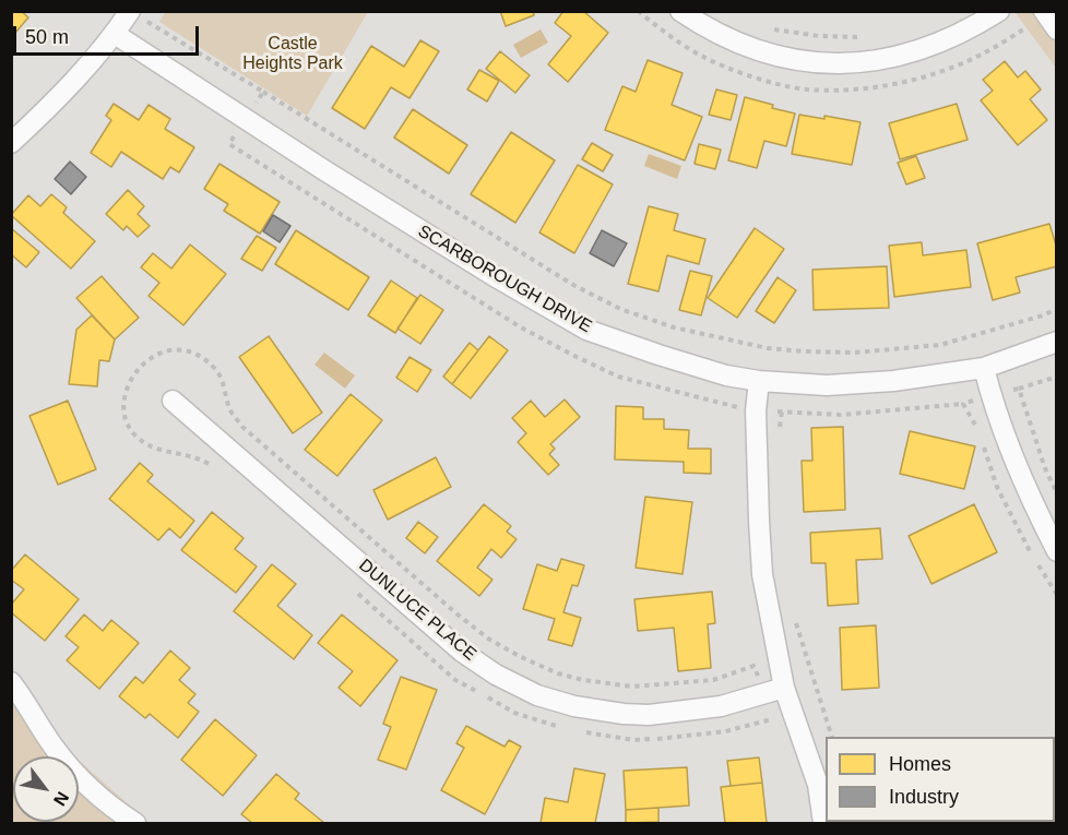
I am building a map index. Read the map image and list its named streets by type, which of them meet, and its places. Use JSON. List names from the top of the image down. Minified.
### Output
{"streets":{"street":["SCARBOROUGH DRIVE","DUNLUCE PLACE"]},"parks":["Castle Heights Park"],"legend":["Homes","Industry"],"scale_bar":"50 m","north":"bottom right"}
